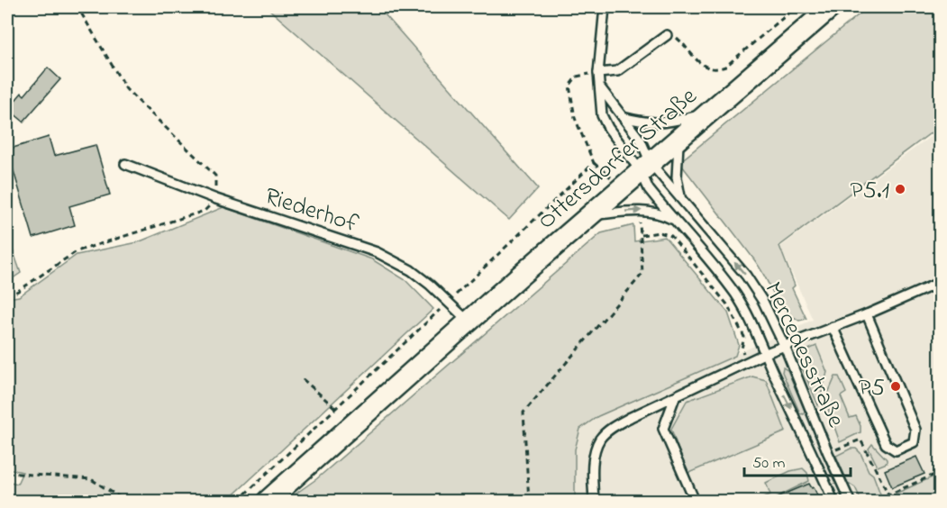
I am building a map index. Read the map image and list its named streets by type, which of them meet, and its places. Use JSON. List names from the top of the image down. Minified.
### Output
{"streets":{"street":["Ottersdorfer Straße"],"lane":["Riederhof","Mercedesstraße"]},"crossings":[["Ottersdorfer Straße","Riederhof"],["Ottersdorfer Straße","Mercedesstraße"]],"places":["P5.1","P5"],"scale_bar":"50 m"}
